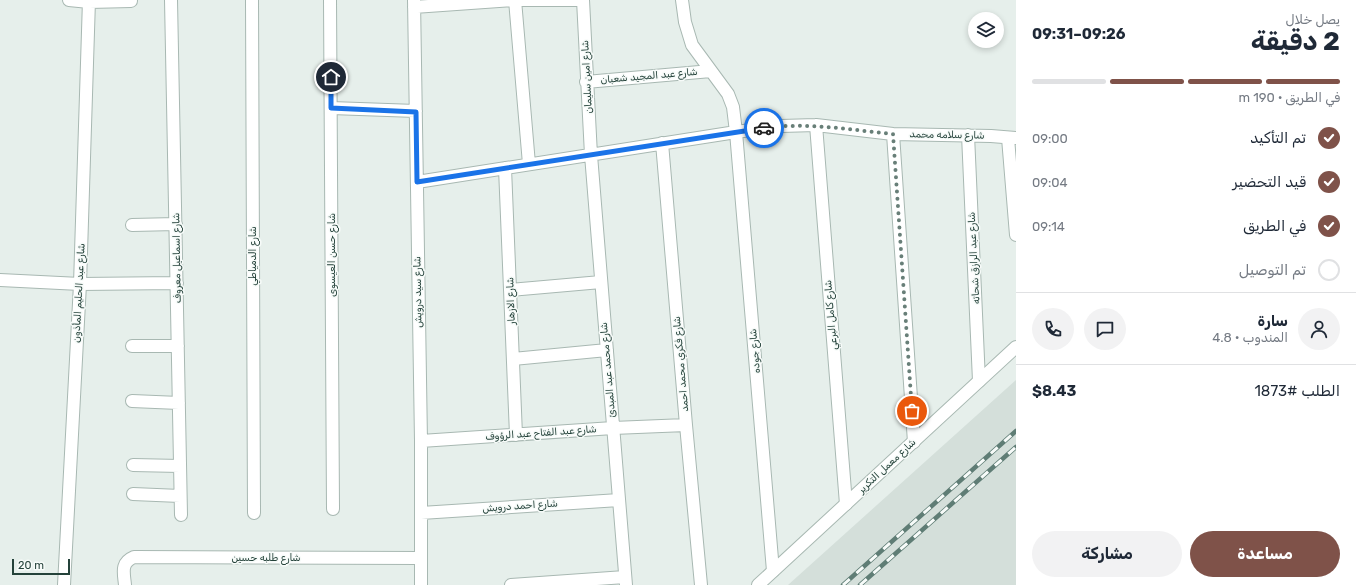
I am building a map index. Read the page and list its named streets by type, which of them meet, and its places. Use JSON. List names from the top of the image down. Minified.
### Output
{"streets":{"street":["شارع عبد المجيد شعبان","شارع امين سليمان","شارع سلامه محمد","شارع حسن العيسوى","شارع الدمياطي","شارع اسماعيل معروف","شارع عبد الرازق شحاته","شارع سيد درويش","شارع عبد الحليم المأذون","شارع الازهار","شارع كامل البرعي","شارع جوده","شارع فكري محمد احمد","شارع محمد عبد المبدئ","شارع عبد الفتاح عبد الرؤوف","شارع معمل التكرير","شارع احمد درويش","شارع طلبه حسين"]},"crossings":[["شارع عبد المجيد شعبان","شارع امين سليمان"],["شارع امين سليمان","شارع سلامه محمد"],["شارع امين سليمان","شارع محمد عبد المبدئ"],["شارع سلامه محمد","شارع عبد الرازق شحاته"],["شارع سلامه محمد","شارع سيد درويش"],["شارع سلامه محمد","شارع الازهار"],["شارع سلامه محمد","شارع كامل البرعي"],["شارع سلامه محمد","شارع جوده"],["شارع سلامه محمد","شارع فكري محمد احمد"],["شارع سلامه محمد","شارع محمد عبد المبدئ"],["شارع عبد الرازق شحاته","شارع معمل التكرير"],["شارع سيد درويش","شارع عبد الفتاح عبد الرؤوف"],["شارع سيد درويش","شارع احمد درويش"],["شارع سيد درويش","شارع طلبه حسين"],["شارع الازهار","شارع عبد الفتاح عبد الرؤوف"],["شارع كامل البرعي","شارع معمل التكرير"],["شارع جوده","شارع معمل التكرير"],["شارع فكري محمد احمد","شارع عبد الفتاح عبد الرؤوف"],["شارع محمد عبد المبدئ","شارع عبد الفتاح عبد الرؤوف"],["شارع محمد عبد المبدئ","شارع احمد درويش"]],"scale_bar":"20 m","page":{"heading":["2 دقيقة","يصل خلال","09:26–09:31"],"panel":["سارة","المندوب · 4.8","الطلب #1873","$8.43"],"bar":"في الطريق · 190 m","list":[["تم التأكيد","09:00"],["قيد التحضير","09:04"],["في الطريق","09:14"],"تم التوصيل"],"buttons":["مساعدة","مشاركة"],"scale":"20 m"}}
